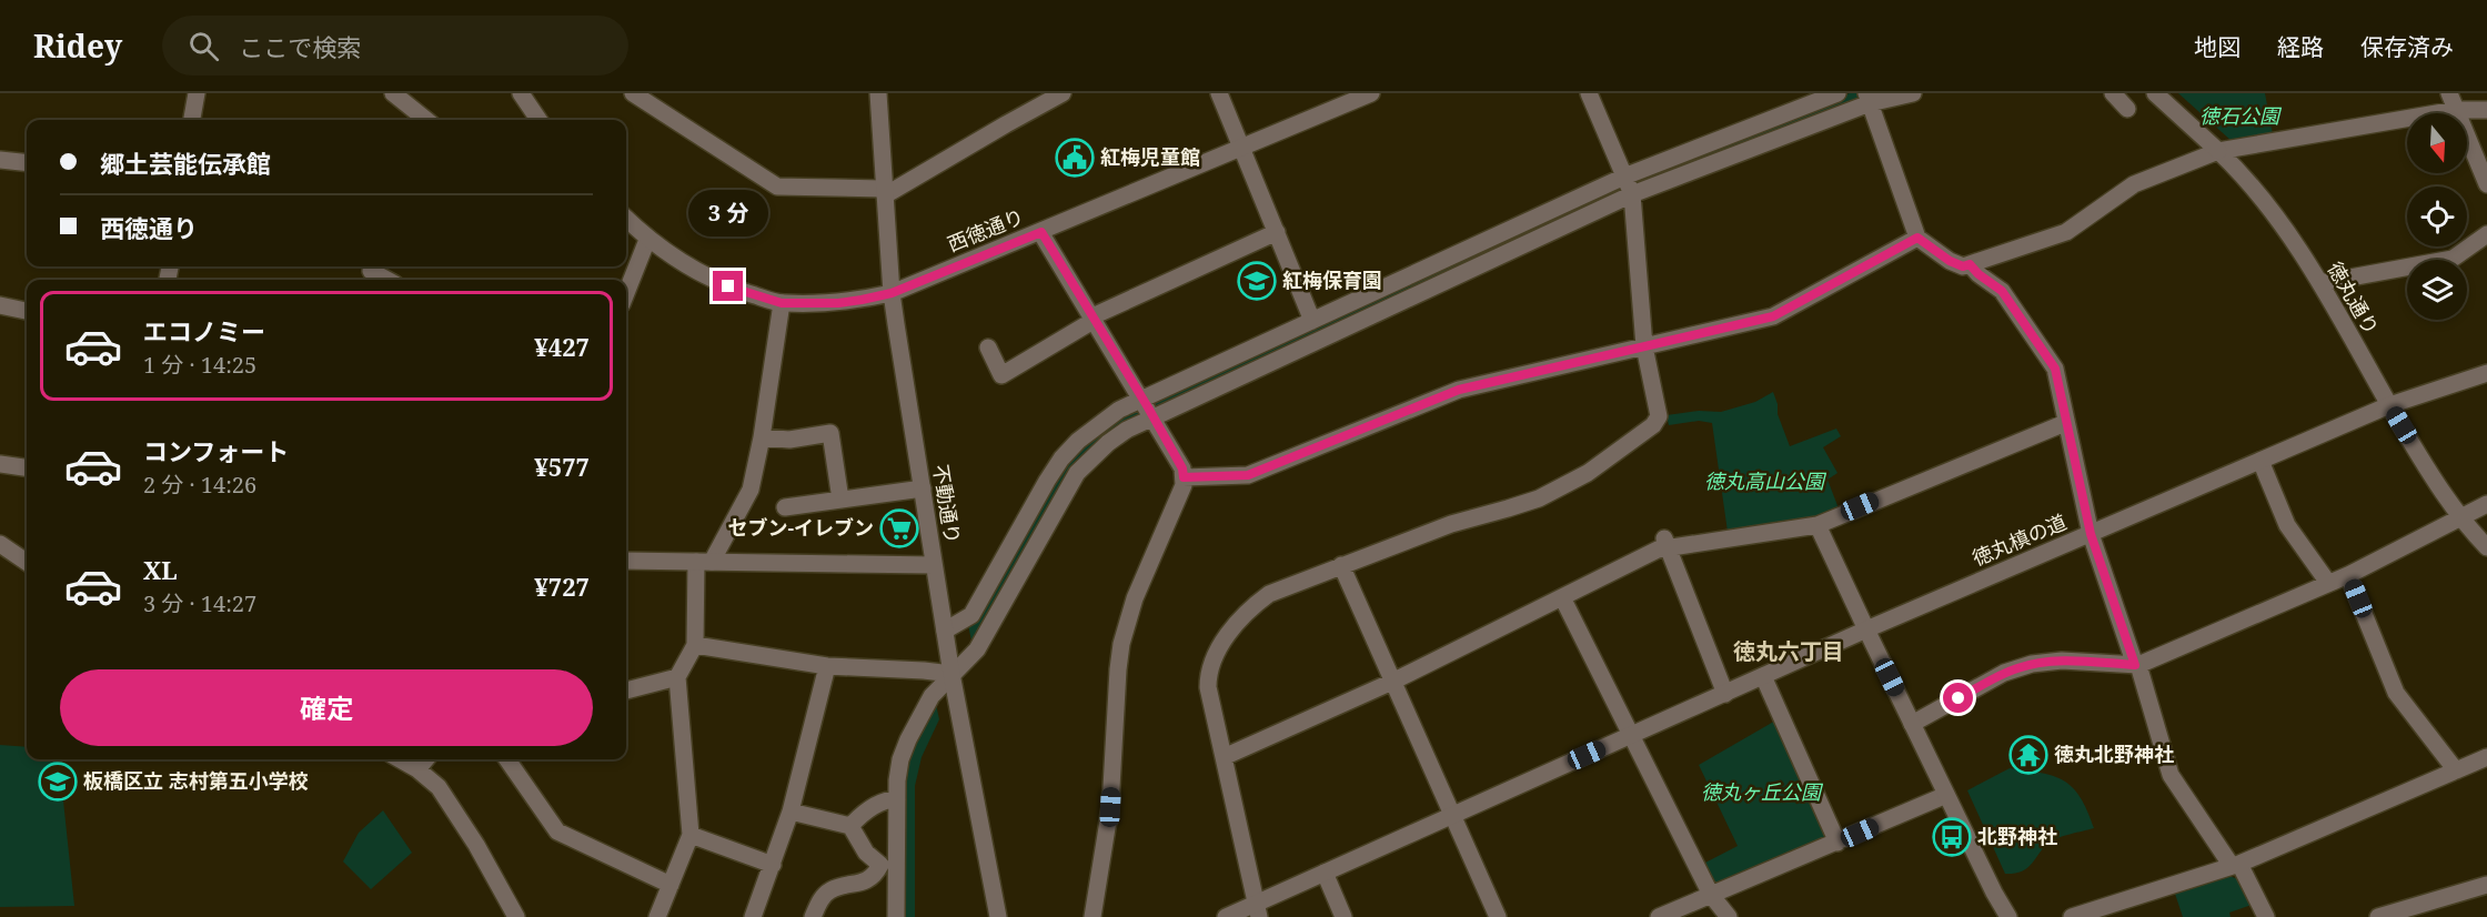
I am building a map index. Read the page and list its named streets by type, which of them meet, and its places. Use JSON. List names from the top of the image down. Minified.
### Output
{"streets":{"street":["西徳通り","徳丸通り","不動通り","徳丸槙の道"]},"crossings":[["西徳通り","不動通り"],["徳丸通り","徳丸槙の道"]],"districts":["徳丸六丁目"],"parks":["徳石公園","徳丸高山公園","徳丸ヶ丘公園"],"places":{"public building":["紅梅児童館"],"school or university":["紅梅保育園","板橋区立 志村第五小学校"],"supermarket":["セブン-イレブン"],"temple":["徳丸北野神社"],"bus stop":["北野神社"]},"north":"bottom","page":{"header":"Ridey","search":"ここで検索","nav":["地図","経路","保存済み"],"banner":["郷土芸能伝承館","西徳通り"],"bubble":"3 分","list":[{"name":"エコノミー","note":"1 分 · 14:25","value":"¥427"},{"name":"コンフォート","note":"2 分 · 14:26","value":"¥577"},{"name":"XL","note":"3 分 · 14:27","value":"¥727"}],"buttons":"確定"}}
